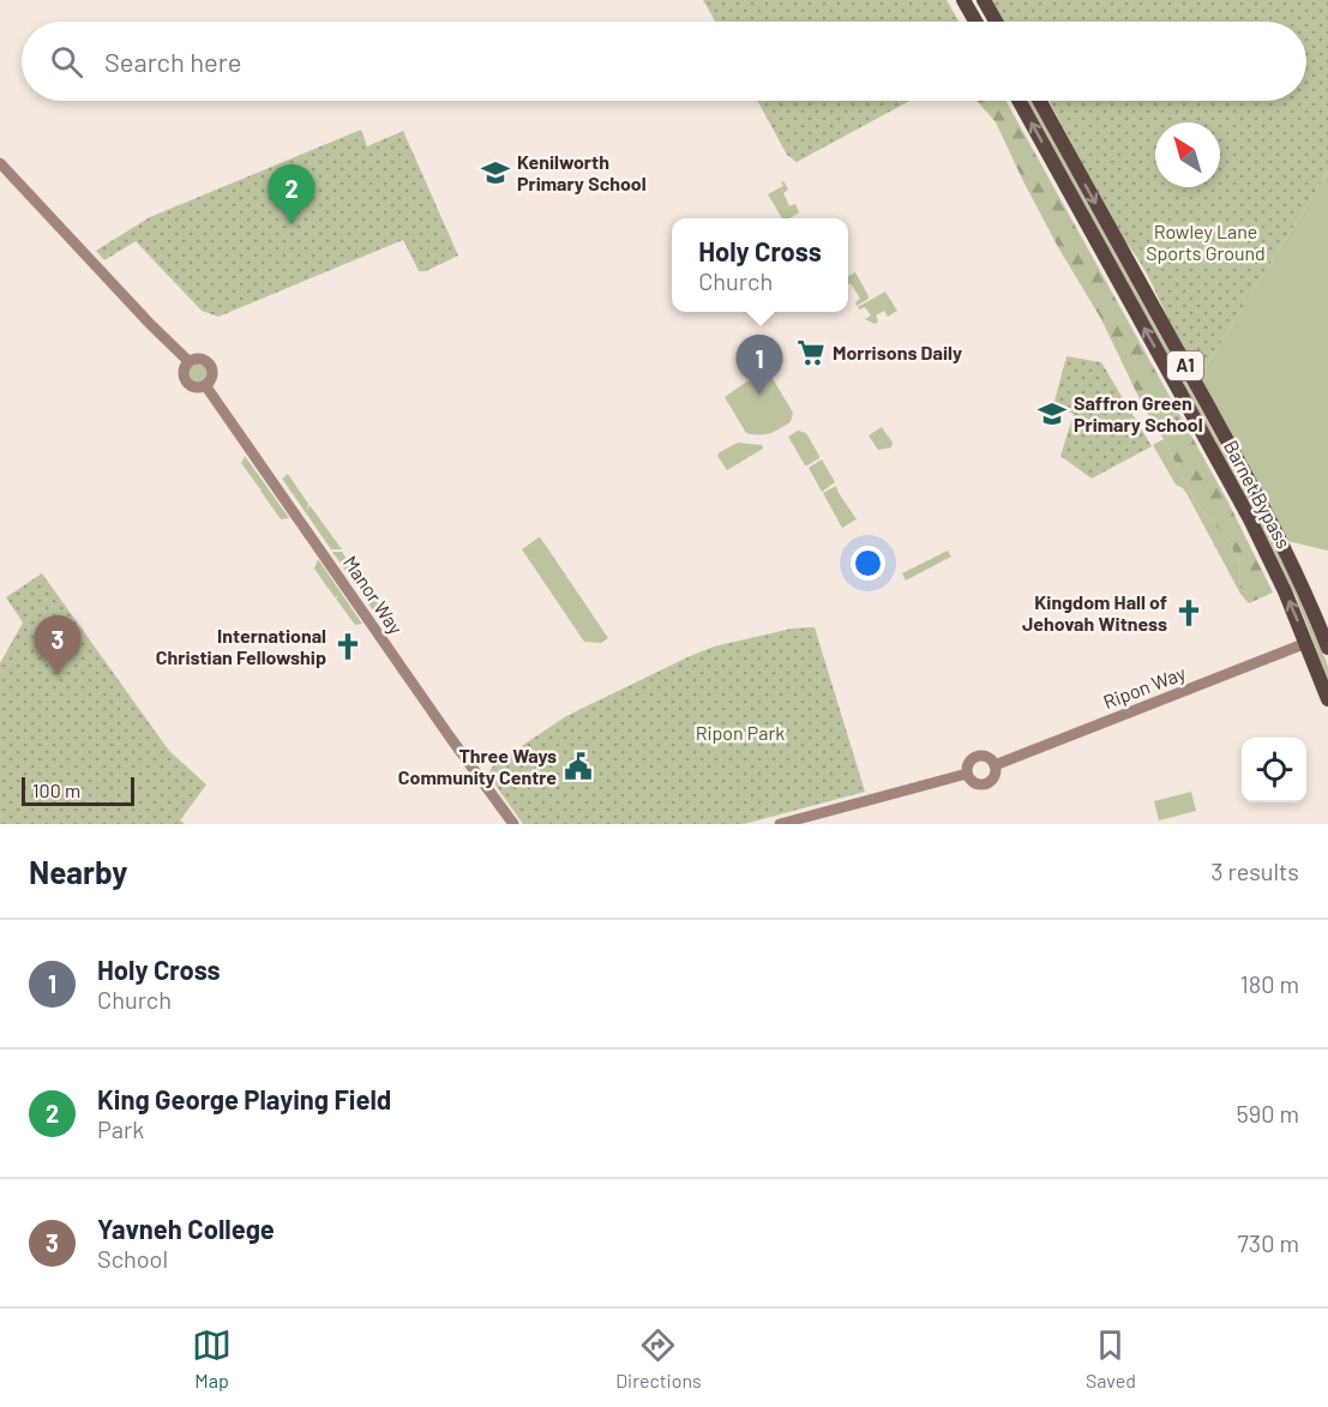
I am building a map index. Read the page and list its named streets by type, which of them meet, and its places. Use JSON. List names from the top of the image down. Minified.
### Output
{"streets":{"highway":["A1","Barnet Bypass"],"street":["Manor Way","Ripon Way"]},"crossings":[["Barnet Bypass","Ripon Way"]],"parks":["Rowley Lane Sports Ground","Ripon Park"],"places":{"school or university":["Kenilworth Primary School","Saffron Green Primary School"],"supermarket":["Morrisons Daily"],"church":["Kingdom Hall of Jehovah Witness","International Christian Fellowship"],"public building":["Three Ways Community Centre"]},"scale_bar":"100 m","north":"top left","page":{"search":"Search here","pins":["2","1","3"],"popup":["Holy Cross","Church"],"scale":"100 m","heading":["Nearby","3 results"],"list":[{"mark":"1","name":"Holy Cross","note":"Church","value":"180 m"},{"mark":"2","name":"King George Playing Field","note":"Park","value":"590 m"},{"mark":"3","name":"Yavneh College","note":"School","value":"730 m"}],"nav":["Map","Directions","Saved"]}}
